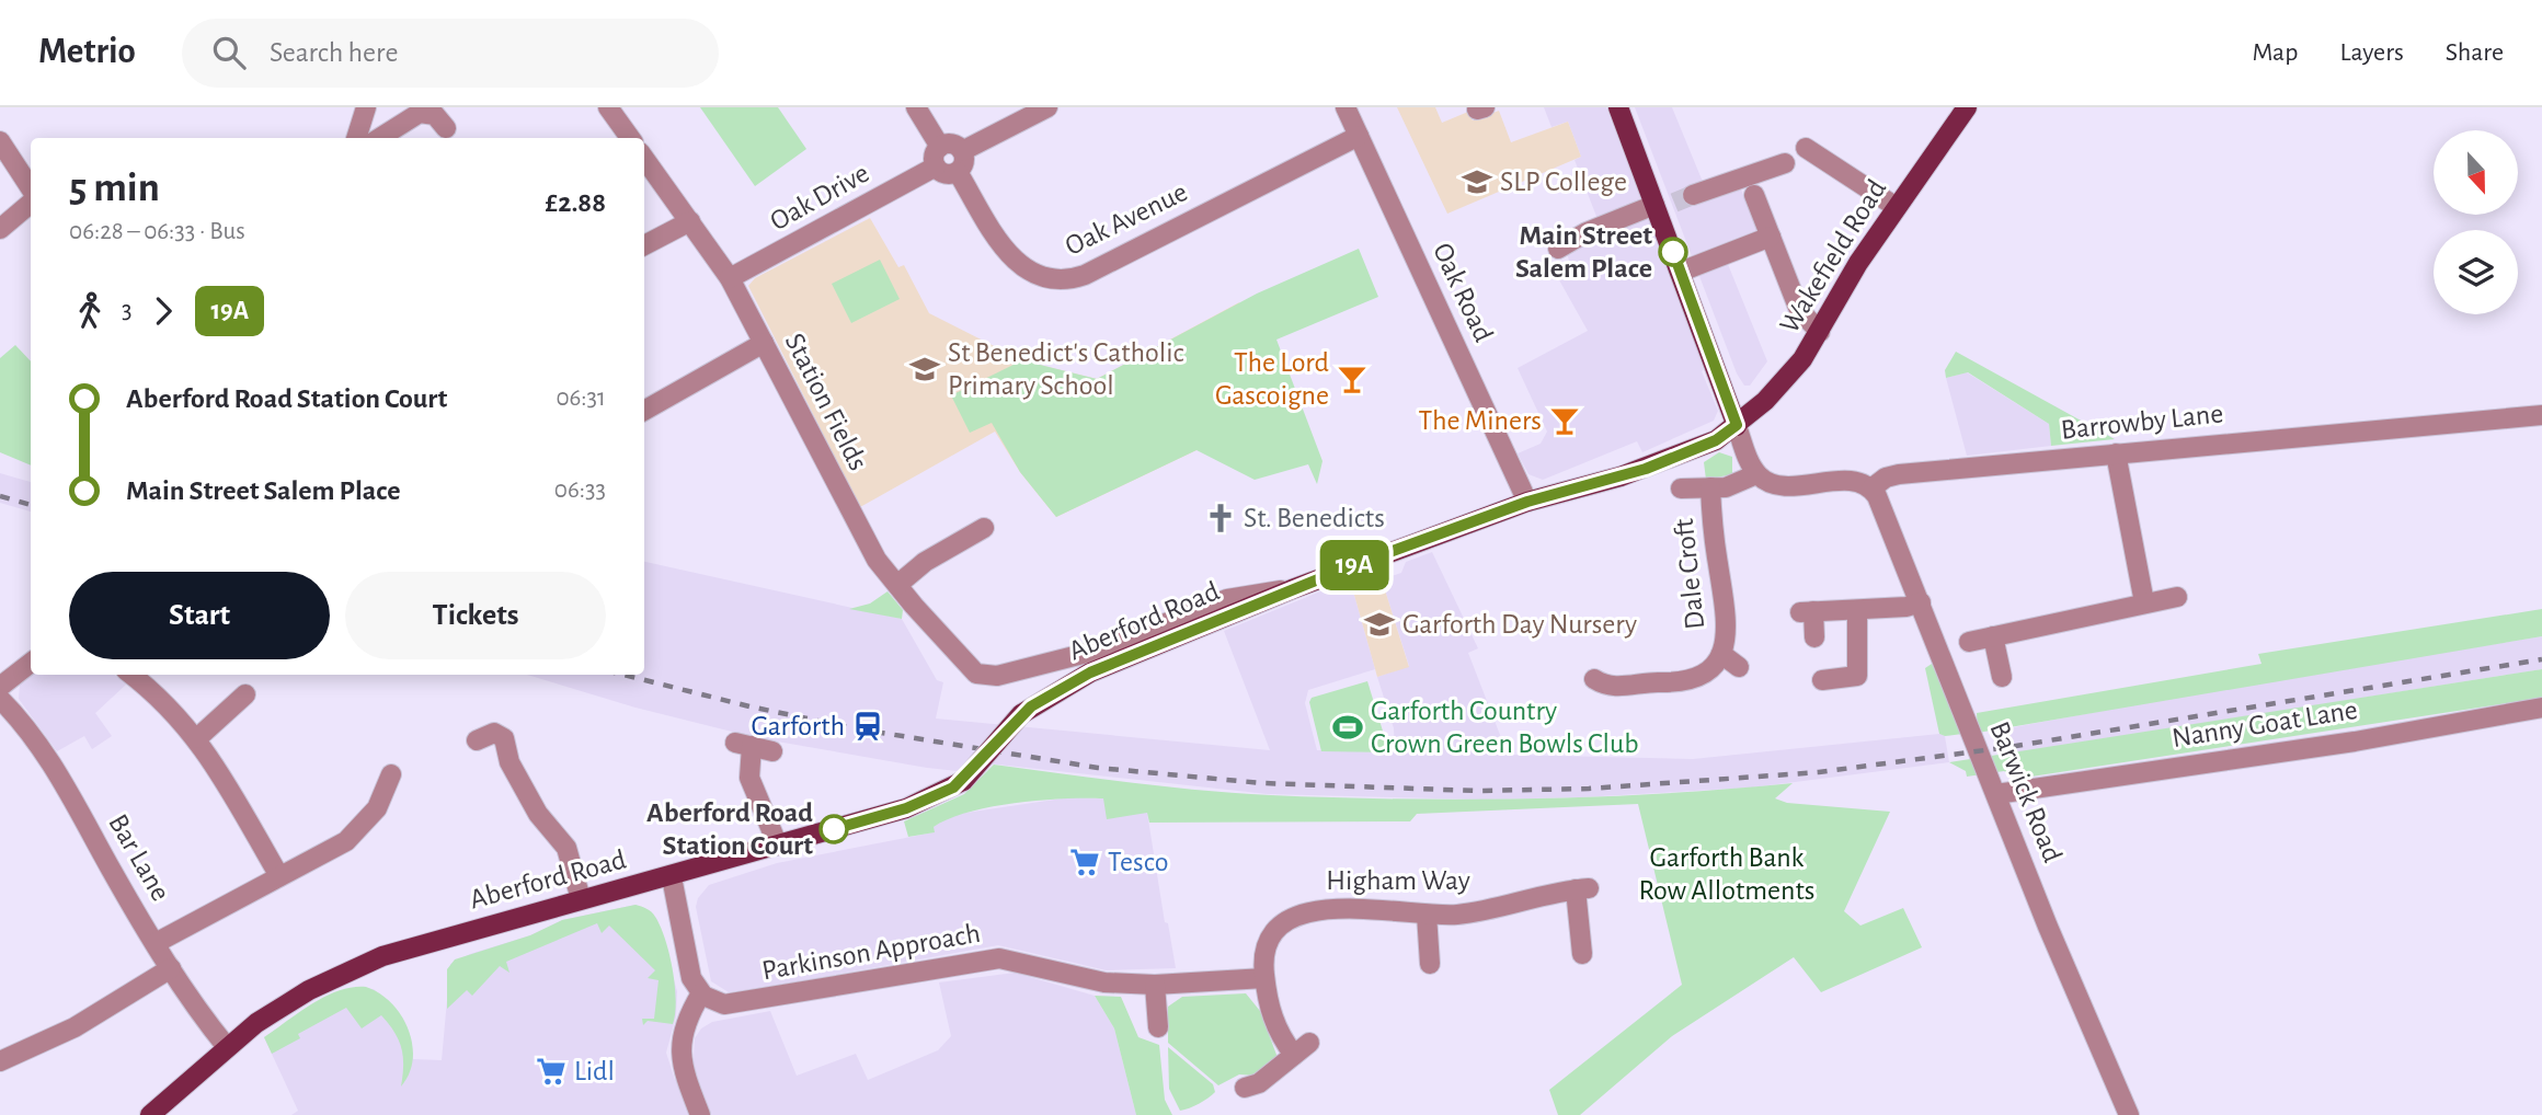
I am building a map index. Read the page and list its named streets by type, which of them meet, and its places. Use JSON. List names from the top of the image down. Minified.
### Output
{"streets":{"main road":["Wakefield Road","Aberford Road"],"street":["Oak Drive","Oak Avenue","Oak Road","Station Fields","Barrowby Lane","Dale Croft","Nanny Goat Lane","Barwick Road","Bar Lane","Higham Way","Parkinson Approach"]},"crossings":[["Oak Drive","Oak Avenue"],["Oak Drive","Station Fields"],["Oak Avenue","Oak Road"],["Wakefield Road","Aberford Road"],["Oak Road","Aberford Road"],["Station Fields","Aberford Road"],["Barrowby Lane","Barwick Road"],["Aberford Road","Bar Lane"],["Nanny Goat Lane","Barwick Road"],["Higham Way","Parkinson Approach"]],"parks":["Garforth Bank Row Allotments"],"places":{"school or university":["SLP College","St Benedict's Catholic Primary School","Garforth Day Nursery"],"other":["Main Street Salem Place","Aberford Road Station Court"],"bar":["The Lord Gascoigne","The Miners"],"church":["St. Benedicts"],"station":["Garforth"],"sports":["Garforth Country Crown Green Bowls Club"],"supermarket":["Tesco","Lidl"]},"lines":["bus line 19A"],"north":"bottom","page":{"header":"Metrio","search":"Search here","nav":["Map","Layers","Share"],"on_map":"19A","heading":["5 min","06:28 – 06:33 · Bus","£2.88"],"legs":["3","19A"],"list":[{"name":"Aberford Road Station Court","value":"06:31"},{"name":"Main Street Salem Place","value":"06:33"}],"buttons":["Start","Tickets"]}}
